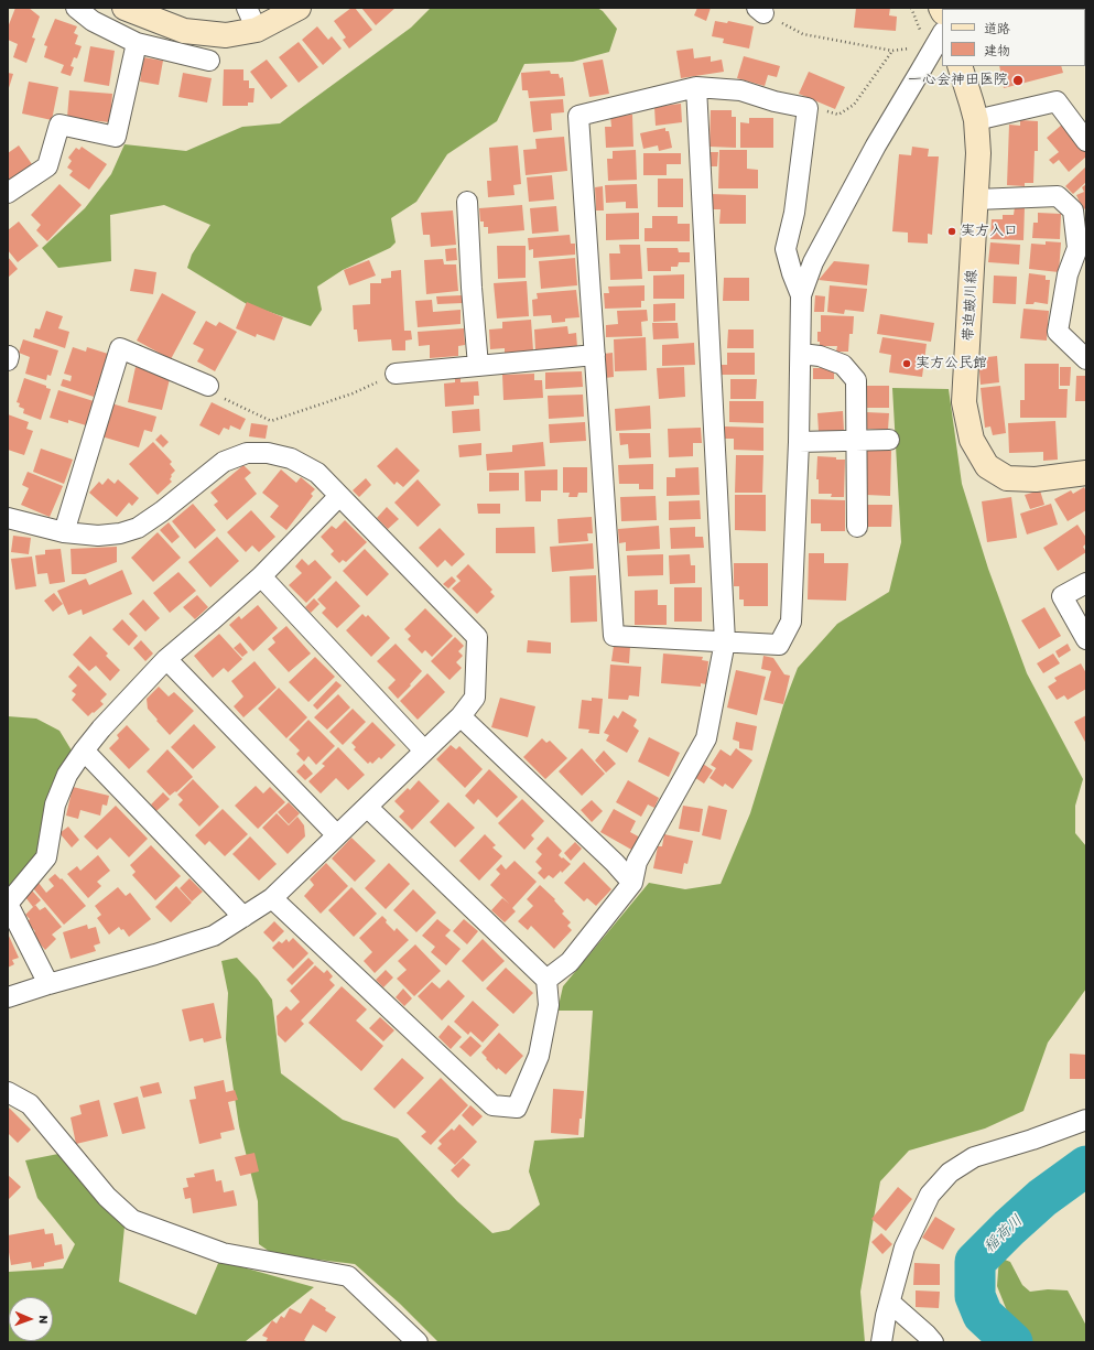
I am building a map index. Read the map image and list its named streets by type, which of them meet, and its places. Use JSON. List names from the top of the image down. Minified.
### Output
{"streets":{"street":["帯迫皷川線"]},"water":["稲荷川"],"places":["一心会神田医院","実方入口","実方公民館"],"legend":["道路","建物"],"north":"right"}
